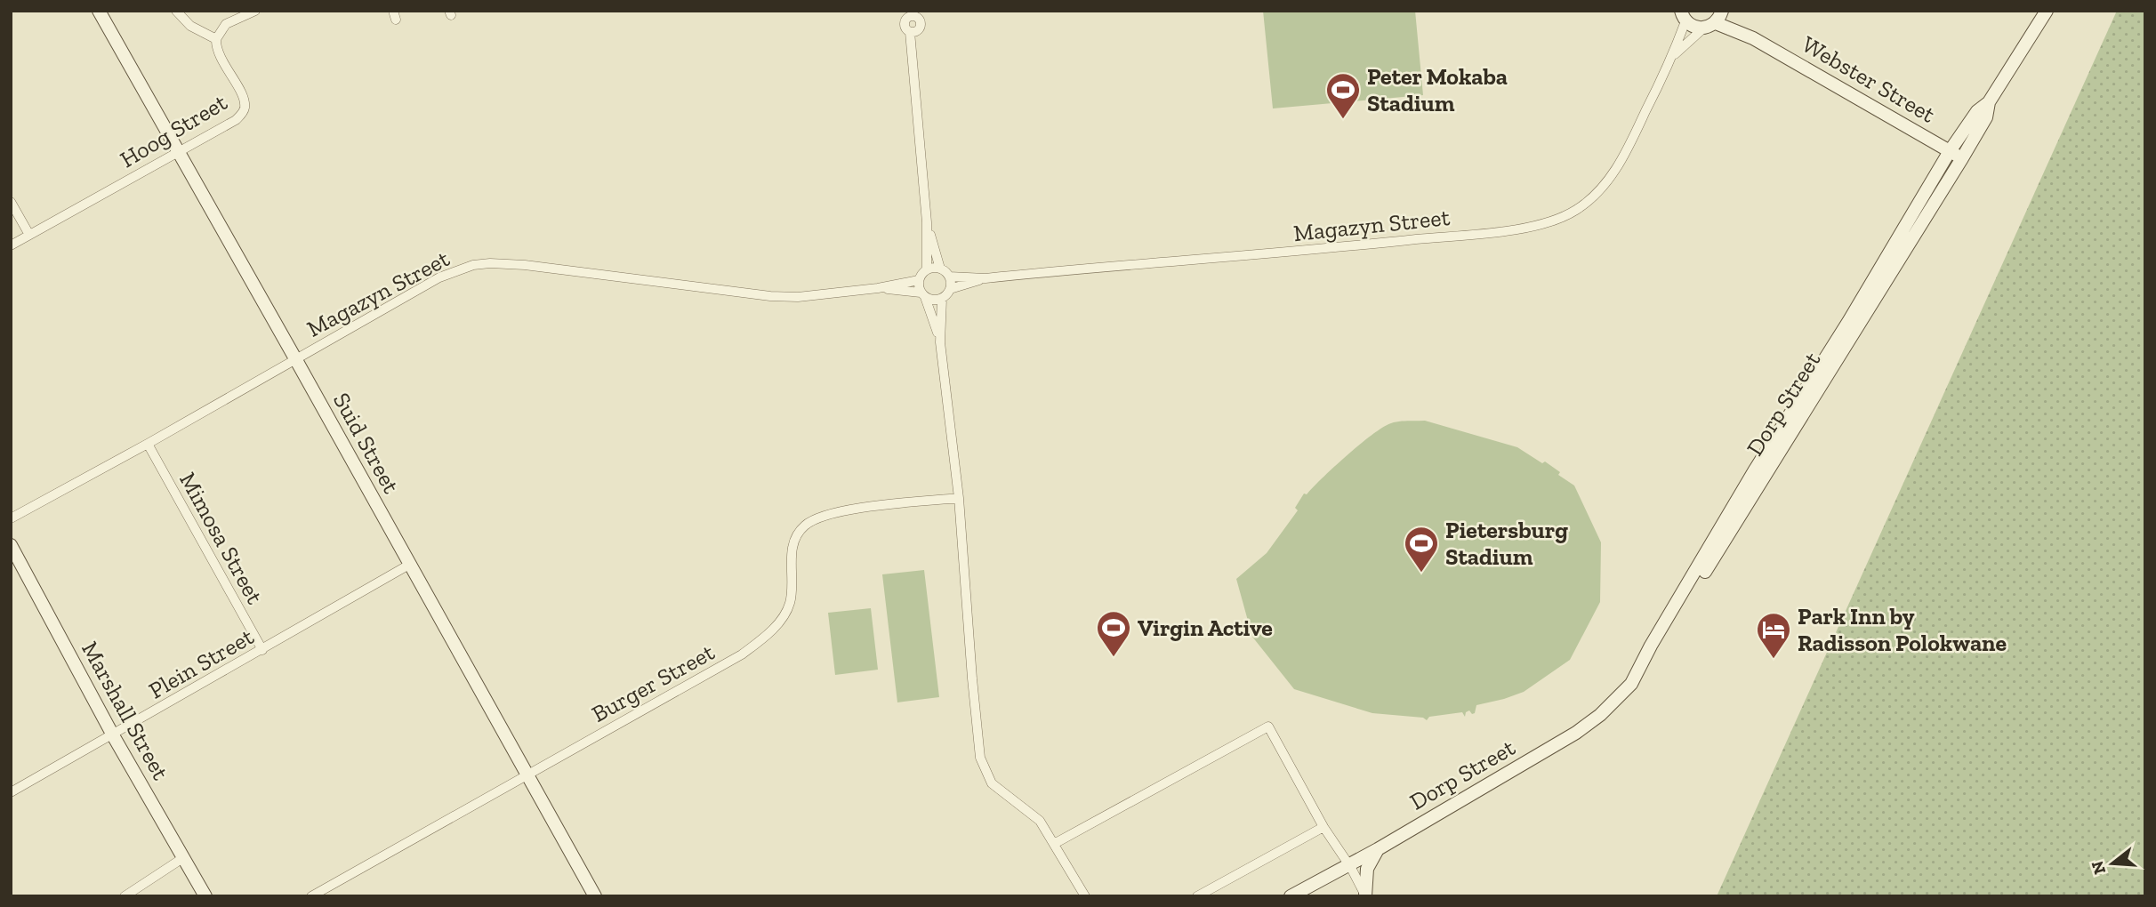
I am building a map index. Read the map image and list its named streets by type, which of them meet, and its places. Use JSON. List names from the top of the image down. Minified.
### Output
{"streets":{"street":["Webster Street","Hoog Street","Magazyn Street","Dorp Street","Suid Street","Mimosa Street","Plein Street","Burger Street","Marshall Street"]},"crossings":[["Webster Street","Magazyn Street"],["Webster Street","Dorp Street"],["Hoog Street","Suid Street"],["Magazyn Street","Suid Street"],["Magazyn Street","Mimosa Street"],["Suid Street","Plein Street"],["Suid Street","Burger Street"],["Mimosa Street","Plein Street"],["Plein Street","Marshall Street"]],"places":{"sports":["Peter Mokaba Stadium","Pietersburg Stadium","Virgin Active"],"hotel":["Park Inn by Radisson Polokwane"]},"north":"left"}
